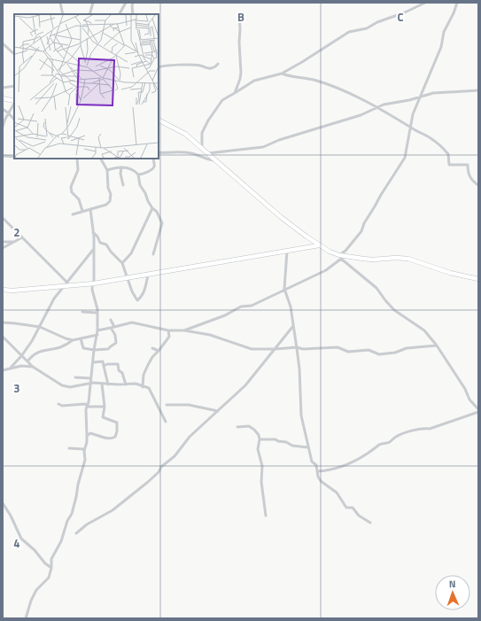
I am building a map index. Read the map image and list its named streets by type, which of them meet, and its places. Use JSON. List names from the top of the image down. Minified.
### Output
{"north":"top","grid":{"columns":["B","C"],"rows":["2","3","4"]}}
